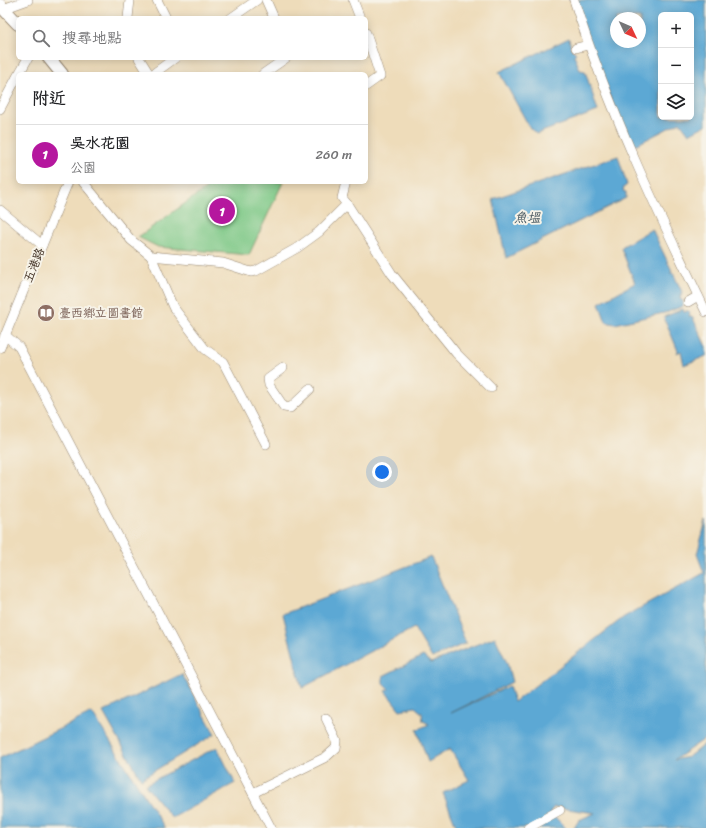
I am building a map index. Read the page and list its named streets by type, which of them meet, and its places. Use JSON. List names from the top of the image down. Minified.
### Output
{"streets":{"street":["五港路"]},"water":["魚塭"],"places":{"library":["臺西鄉立圖書館"]},"north":"bottom right","page":{"map_buttons":["+","−"],"search":"搜尋地點","heading":"附近","list":[{"mark":"1","name":"吳水花園","note":"公園","value":"260 m"}],"pins":"1"}}
